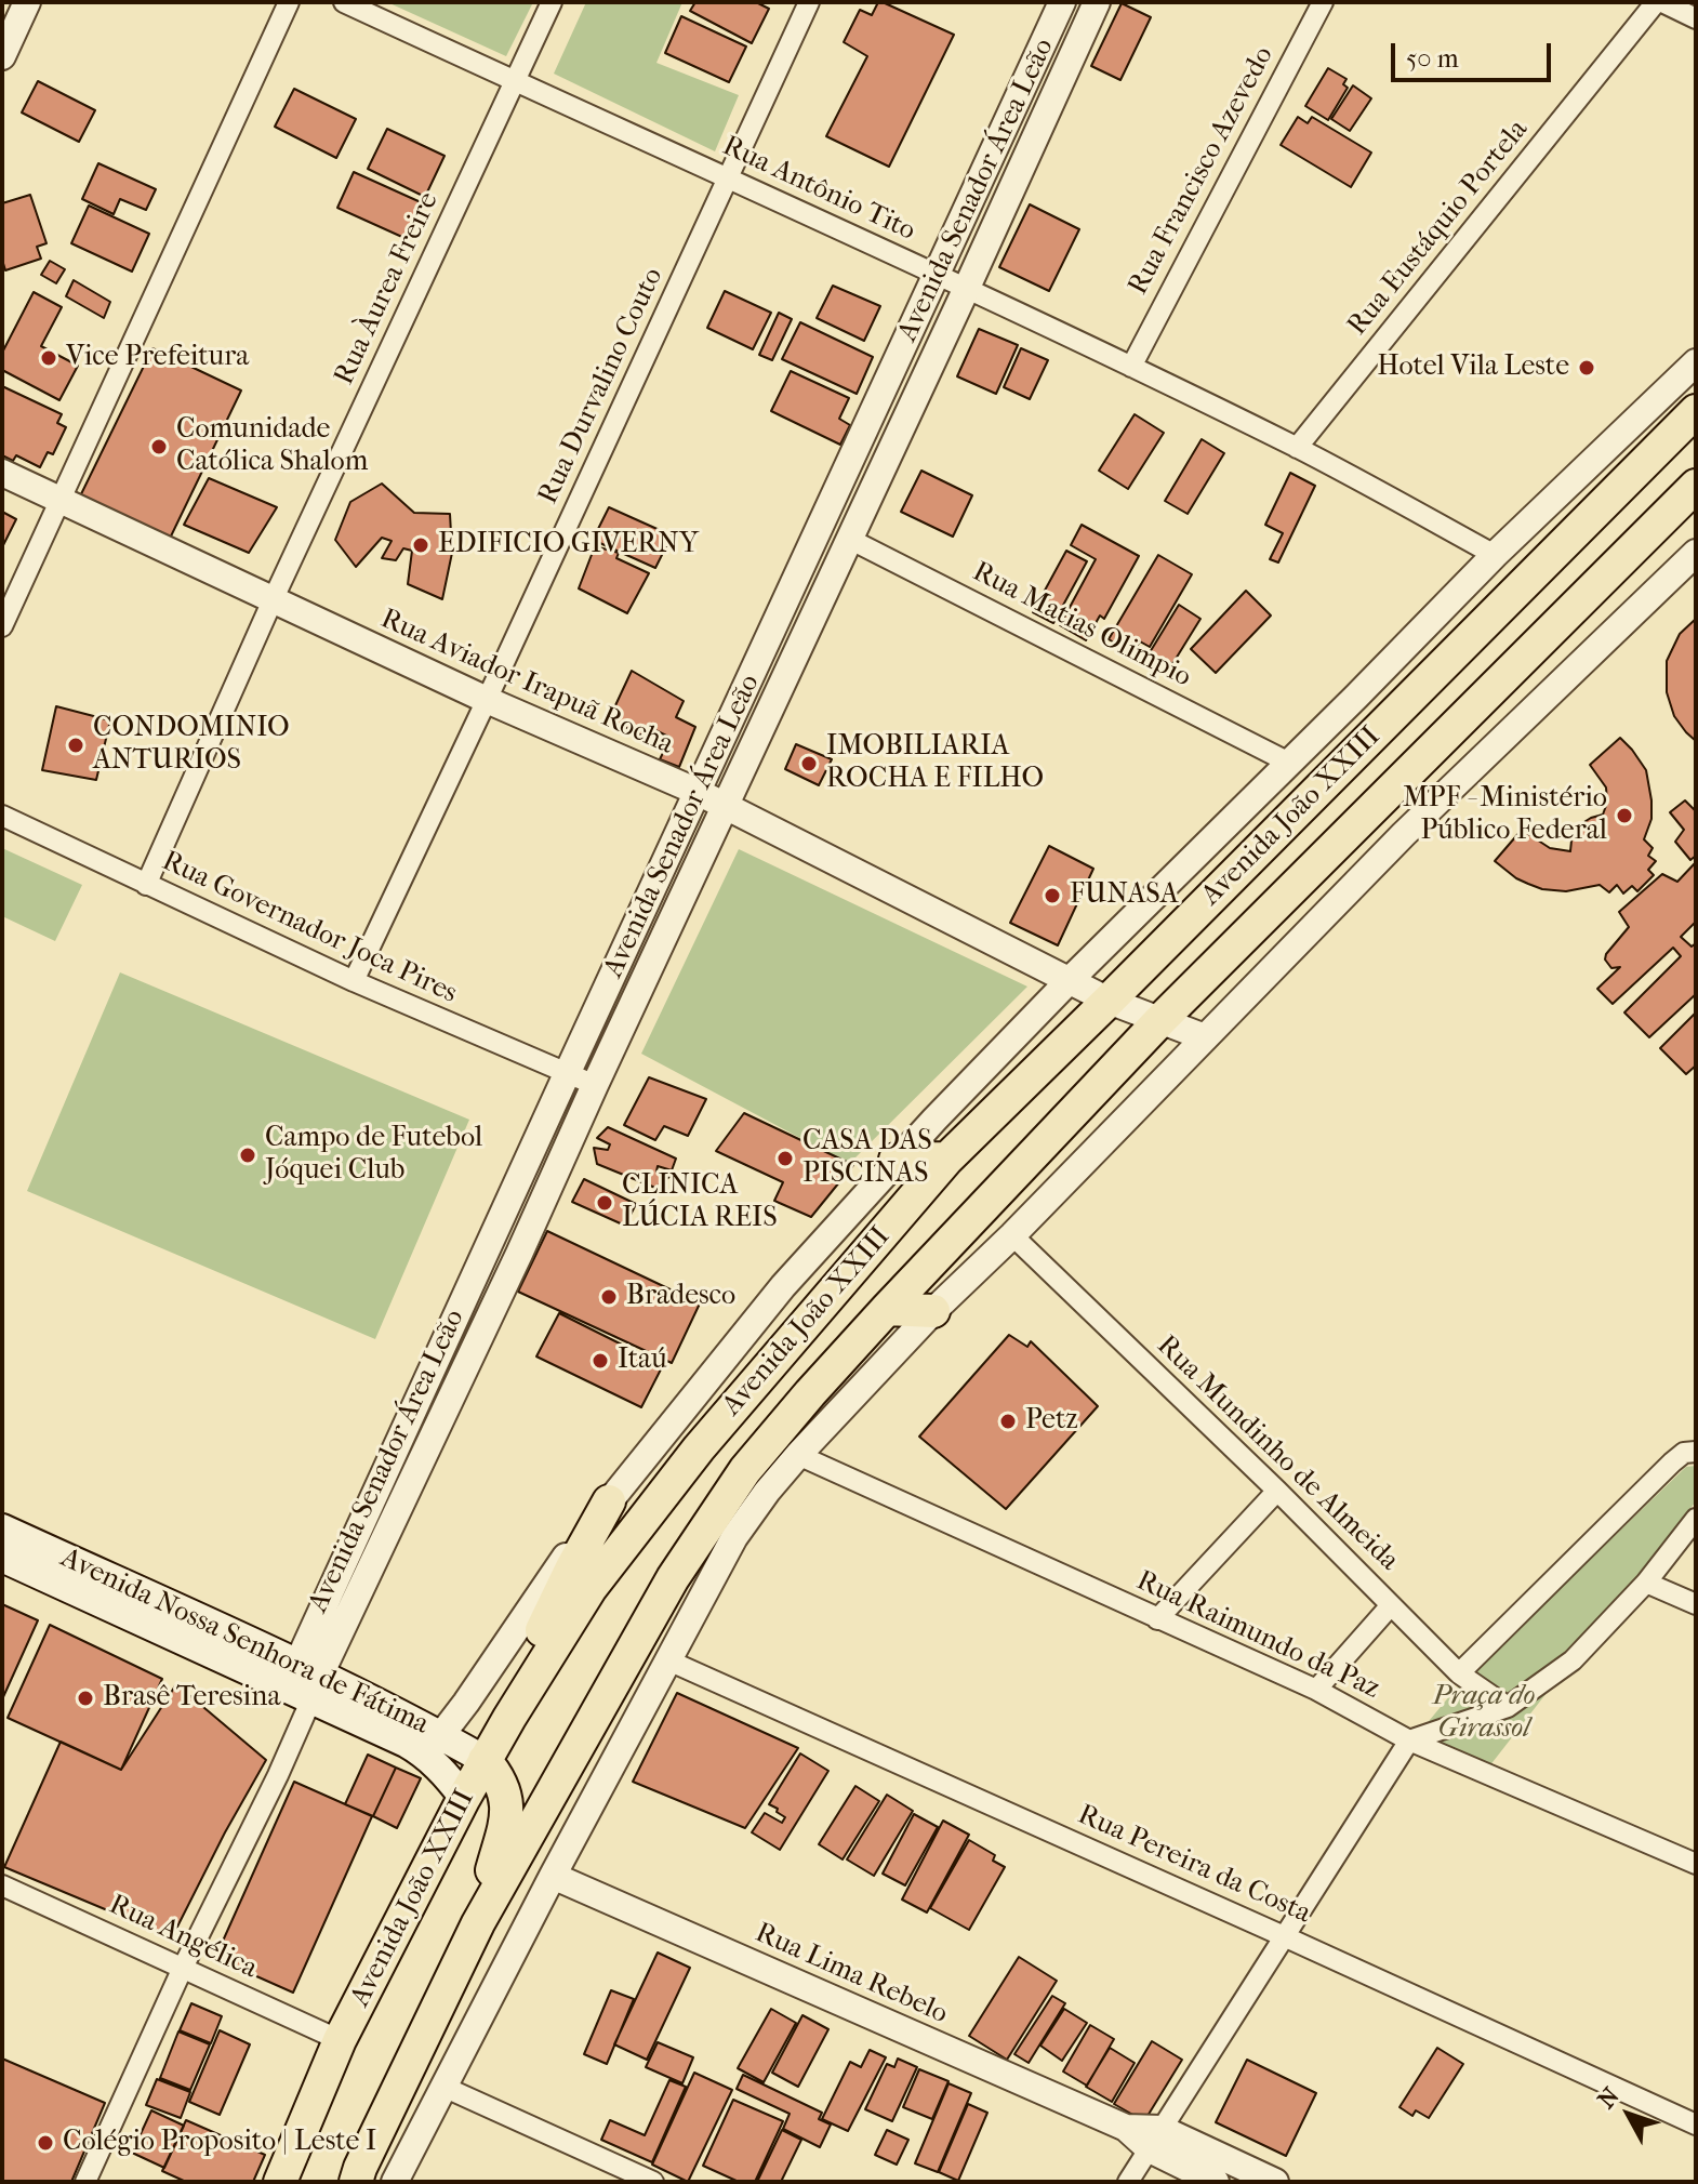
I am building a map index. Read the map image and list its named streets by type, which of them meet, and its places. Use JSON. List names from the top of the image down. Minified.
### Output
{"streets":{"main road":["Avenida João XXIII","Avenida Nossa Senhora de Fátima"],"street":["Rua Francisco Azevedo","Rua Antônio Tito","Avenida Senador Área Leão","Rua Eustáquio Portela","Rua Àurea Freire","Rua Durvalino Couto","Rua Matias Olimpio","Rua Aviador Irapuã Rocha","Rua Governador Joca Pires","Rua Mundinho de Almeida","Rua Raimundo da Paz","Rua Pereira da Costa","Rua Angélica","Rua Lima Rebelo"]},"crossings":[["Rua Francisco Azevedo","Rua Antônio Tito"],["Rua Antônio Tito","Avenida Senador Área Leão"],["Rua Antônio Tito","Rua Eustáquio Portela"],["Rua Antônio Tito","Rua Àurea Freire"],["Rua Antônio Tito","Rua Durvalino Couto"],["Rua Antônio Tito","Avenida João XXIII"],["Avenida Senador Área Leão","Rua Matias Olimpio"],["Avenida Senador Área Leão","Rua Aviador Irapuã Rocha"],["Avenida Senador Área Leão","Rua Governador Joca Pires"],["Avenida Senador Área Leão","Avenida Nossa Senhora de Fátima"],["Avenida Senador Área Leão","Rua Angélica"],["Rua Àurea Freire","Rua Aviador Irapuã Rocha"],["Rua Àurea Freire","Rua Governador Joca Pires"],["Rua Durvalino Couto","Rua Aviador Irapuã Rocha"],["Rua Durvalino Couto","Rua Governador Joca Pires"],["Rua Matias Olimpio","Avenida João XXIII"],["Rua Aviador Irapuã Rocha","Avenida João XXIII"],["Avenida João XXIII","Avenida Nossa Senhora de Fátima"],["Avenida João XXIII","Rua Angélica"]],"parks":["Praça do Girassol"],"places":["Vice Prefeitura","Hotel Vila Leste","Comunidade Católica Shalom","EDIFICIO GIVERNY","CONDOMINIO ANTURIOS","IMOBILIARIA ROCHA E FILHO","MPF - Ministério Público Federal","FUNASA","Campo de Futebol Jóquei Club","CASA DAS PISCINAS","CLINICA LÚCIA REIS","Bradesco","Itaú","Petz","Brasê Teresina","Colégio Proposito | Leste I"],"scale_bar":"50 m","north":"top left"}
